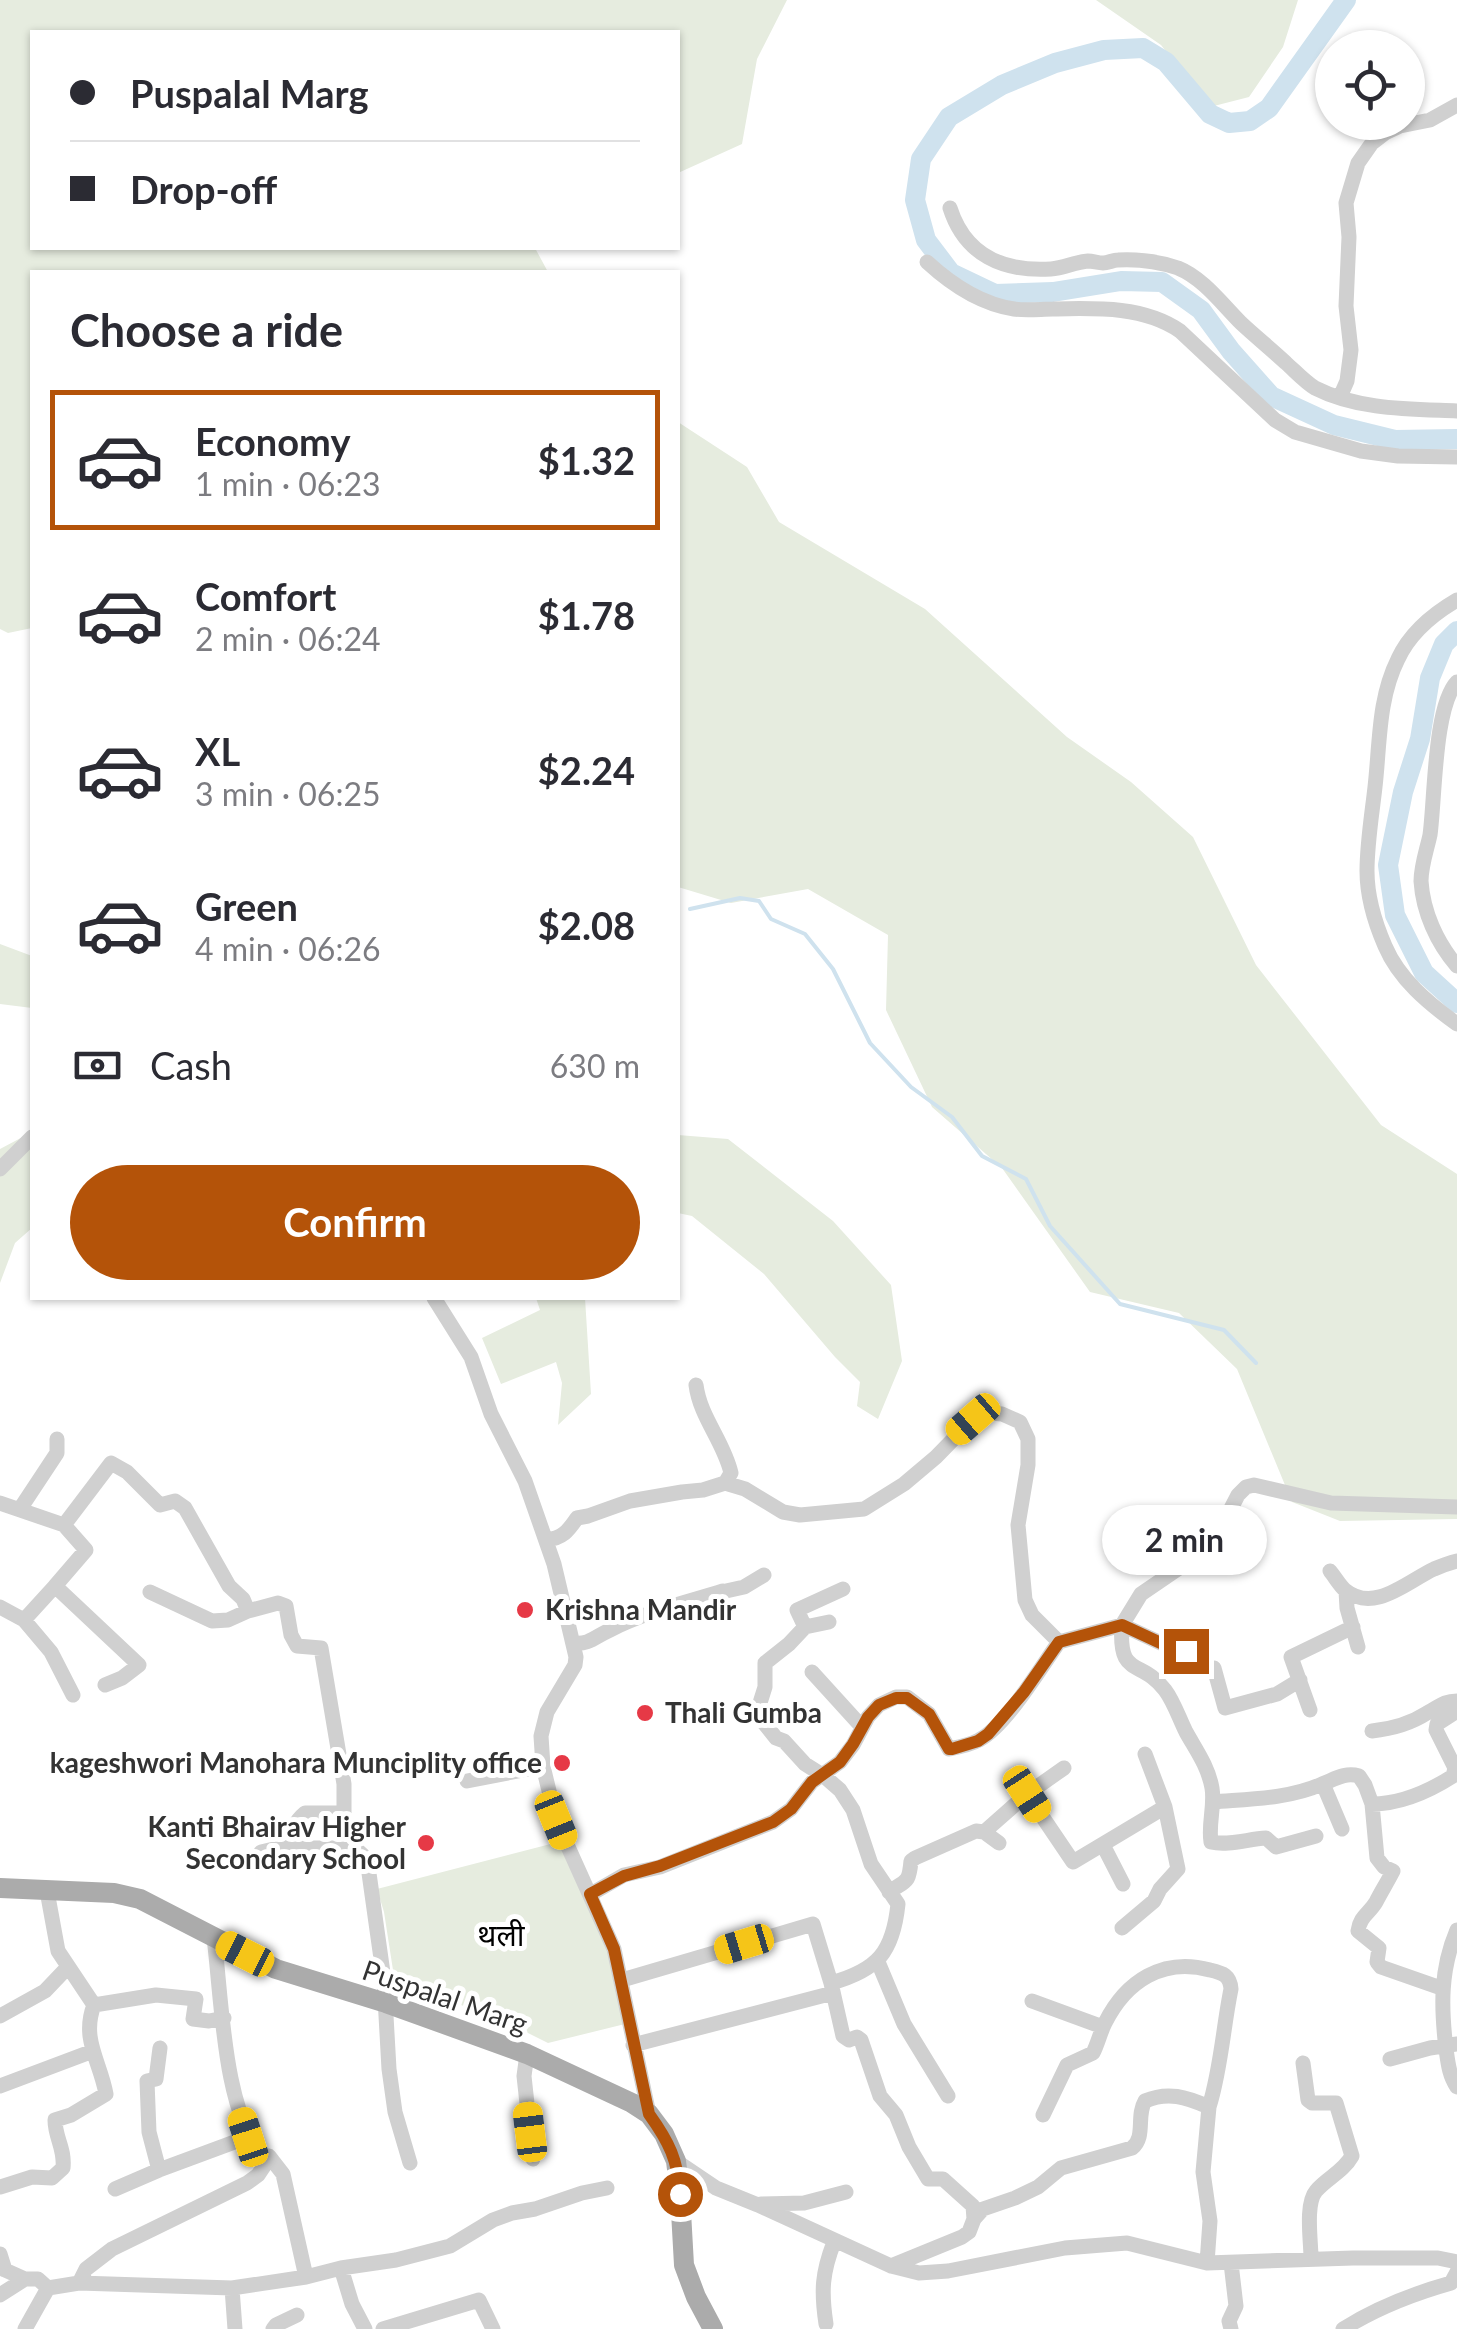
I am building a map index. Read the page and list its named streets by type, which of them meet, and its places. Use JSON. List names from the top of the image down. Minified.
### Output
{"streets":{"main road":["Puspalal Marg"]},"districts":["थली"],"places":["Krishna Mandir","Thali Gumba","kageshwori Manohara Munciplity office","Kanti Bhairav Higher Secondary School"],"page":{"banner":["Puspalal Marg","Drop-off"],"heading":"Choose a ride","list":[{"name":"Economy","note":"1 min · 06:23","value":"$1.32"},{"name":"Comfort","note":"2 min · 06:24","value":"$1.78"},{"name":"XL","note":"3 min · 06:25","value":"$2.24"},{"name":"Green","note":"4 min · 06:26","value":"$2.08"}],"pay":["Cash","630 m"],"buttons":"Confirm","bubble":"2 min"}}
